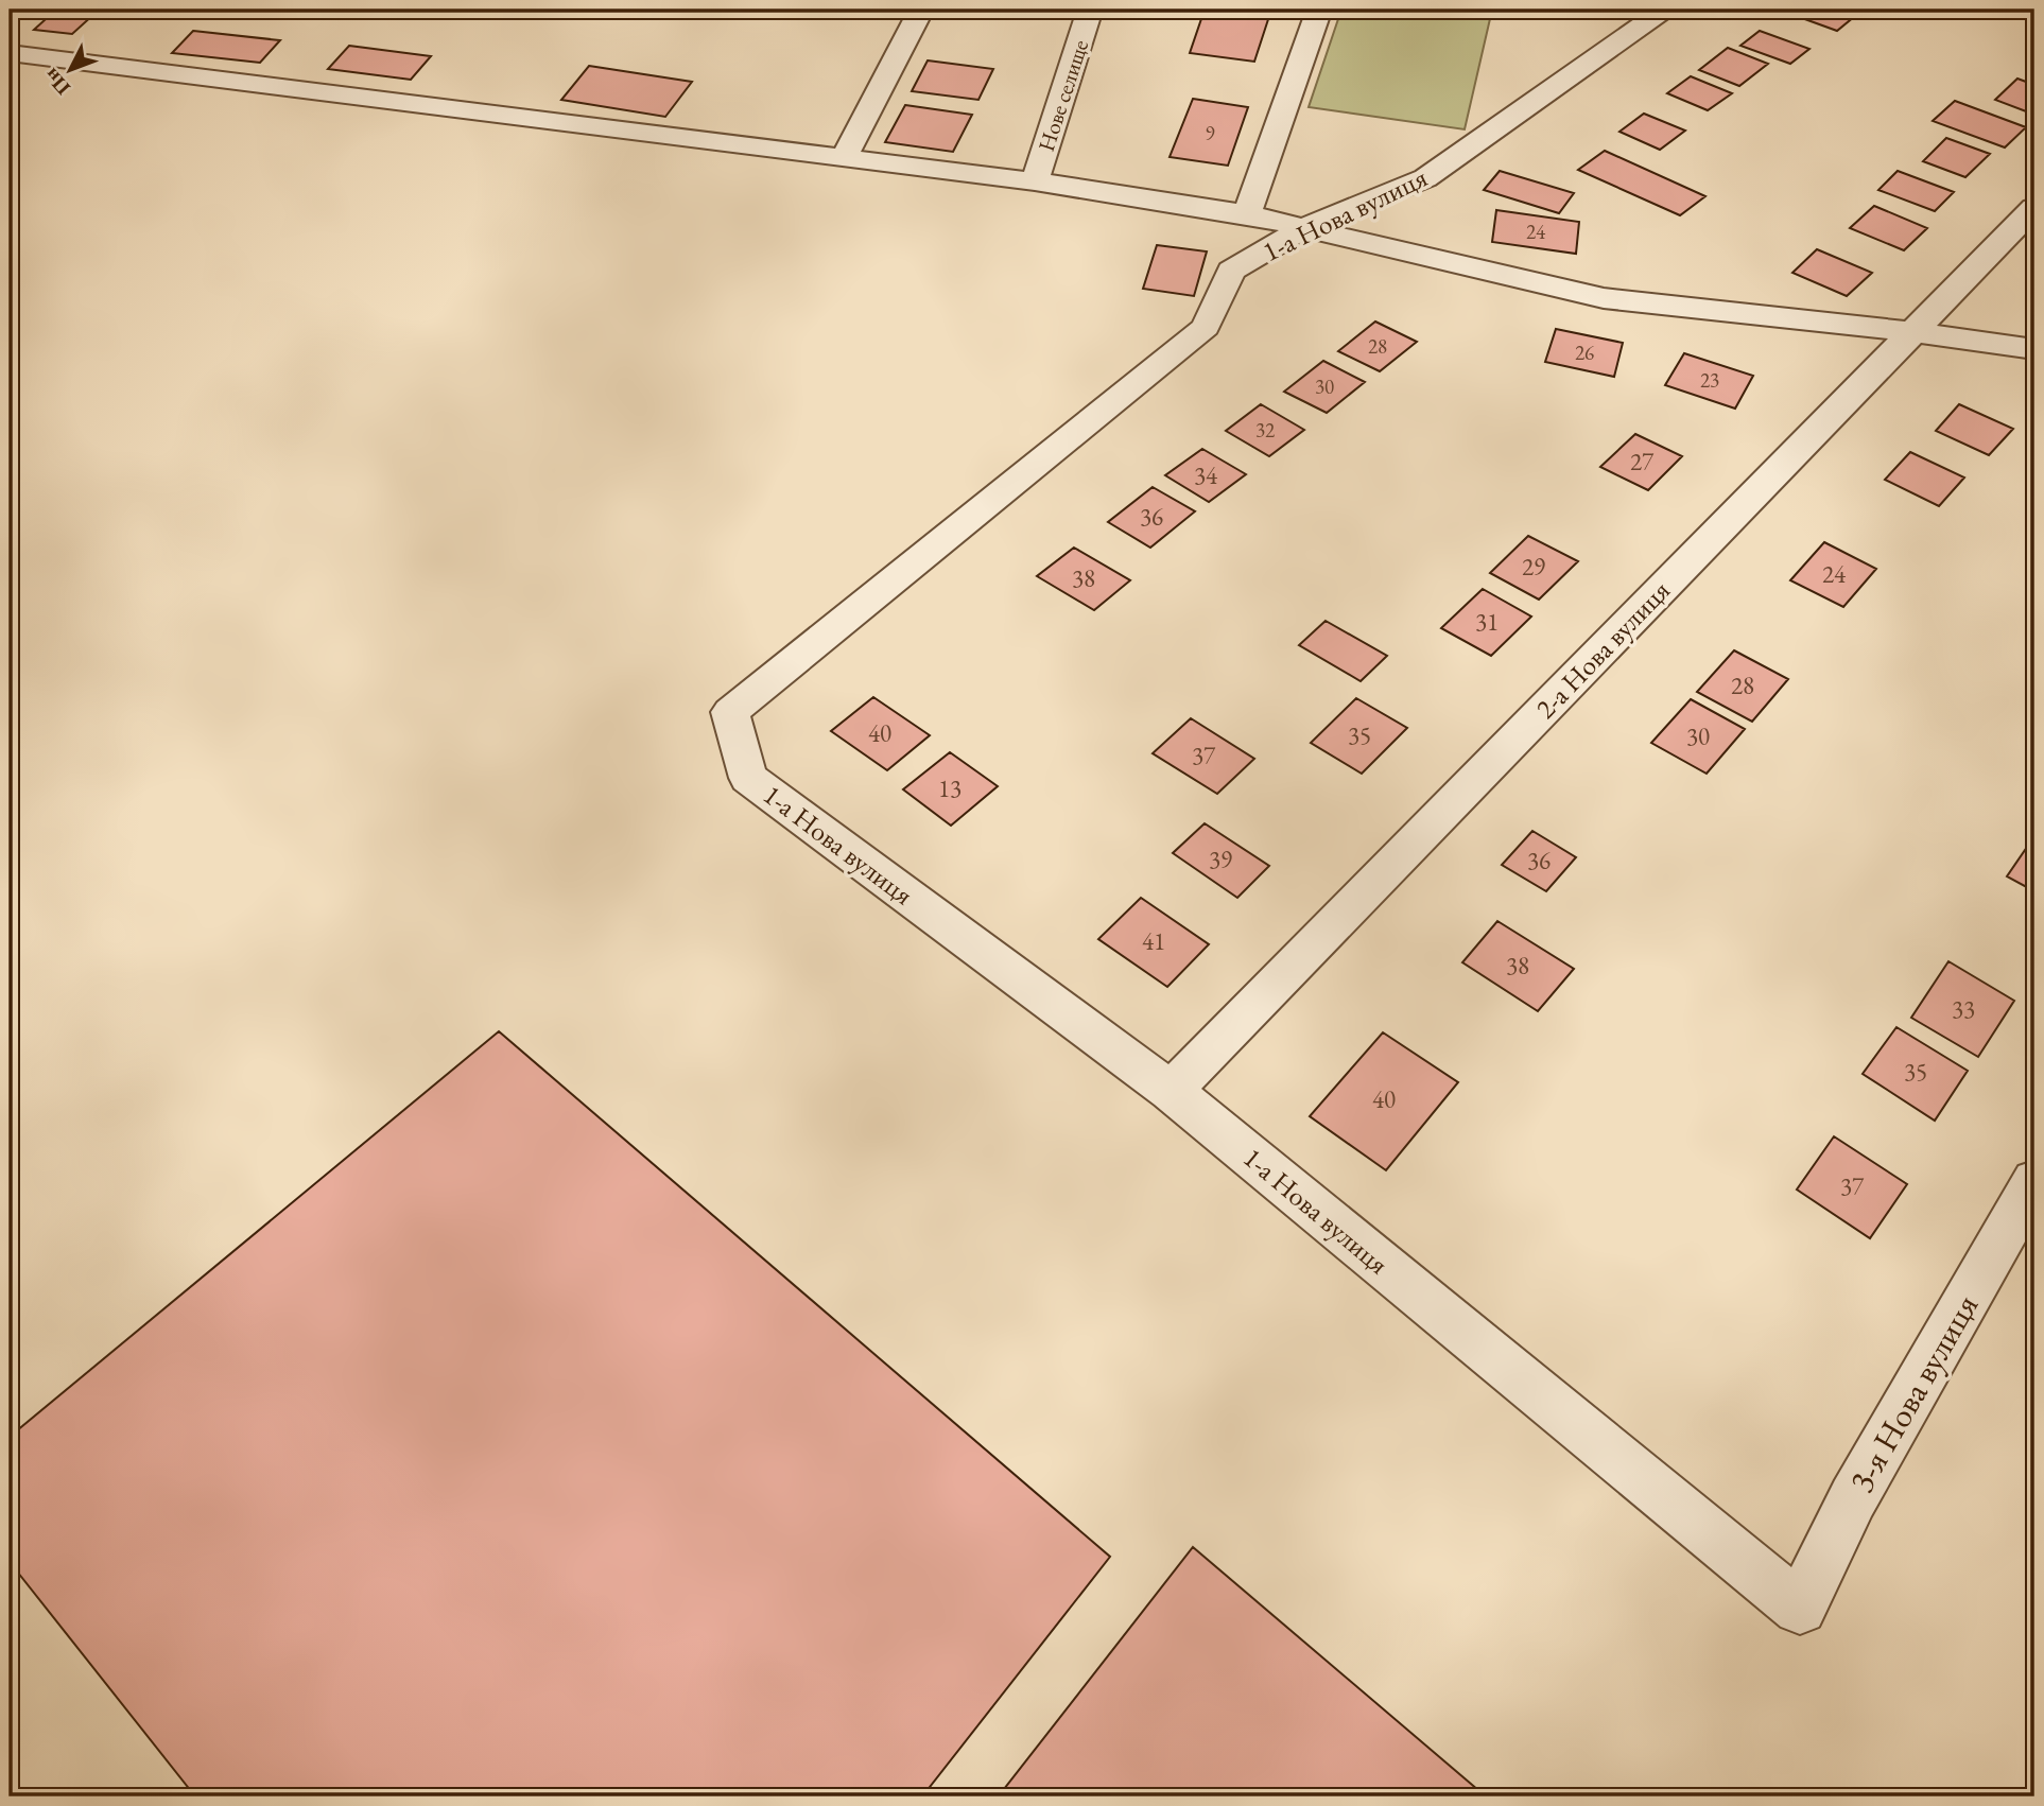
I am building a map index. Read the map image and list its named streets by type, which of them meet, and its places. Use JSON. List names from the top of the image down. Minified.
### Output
{"streets":{"street":["Нове селище","1-а Нова вулиця","2-а Нова вулиця","3-я Нова вулиця"]},"crossings":[["1-а Нова вулиця","2-а Нова вулиця"],["1-а Нова вулиця","3-я Нова вулиця"]],"house_numbers":["9","24","28","26","23","30","32","27","34","36","29","24","38","31","28","40","35","30","37","13","39","36","41","38","33","35","40","37"],"north":"bottom left"}
